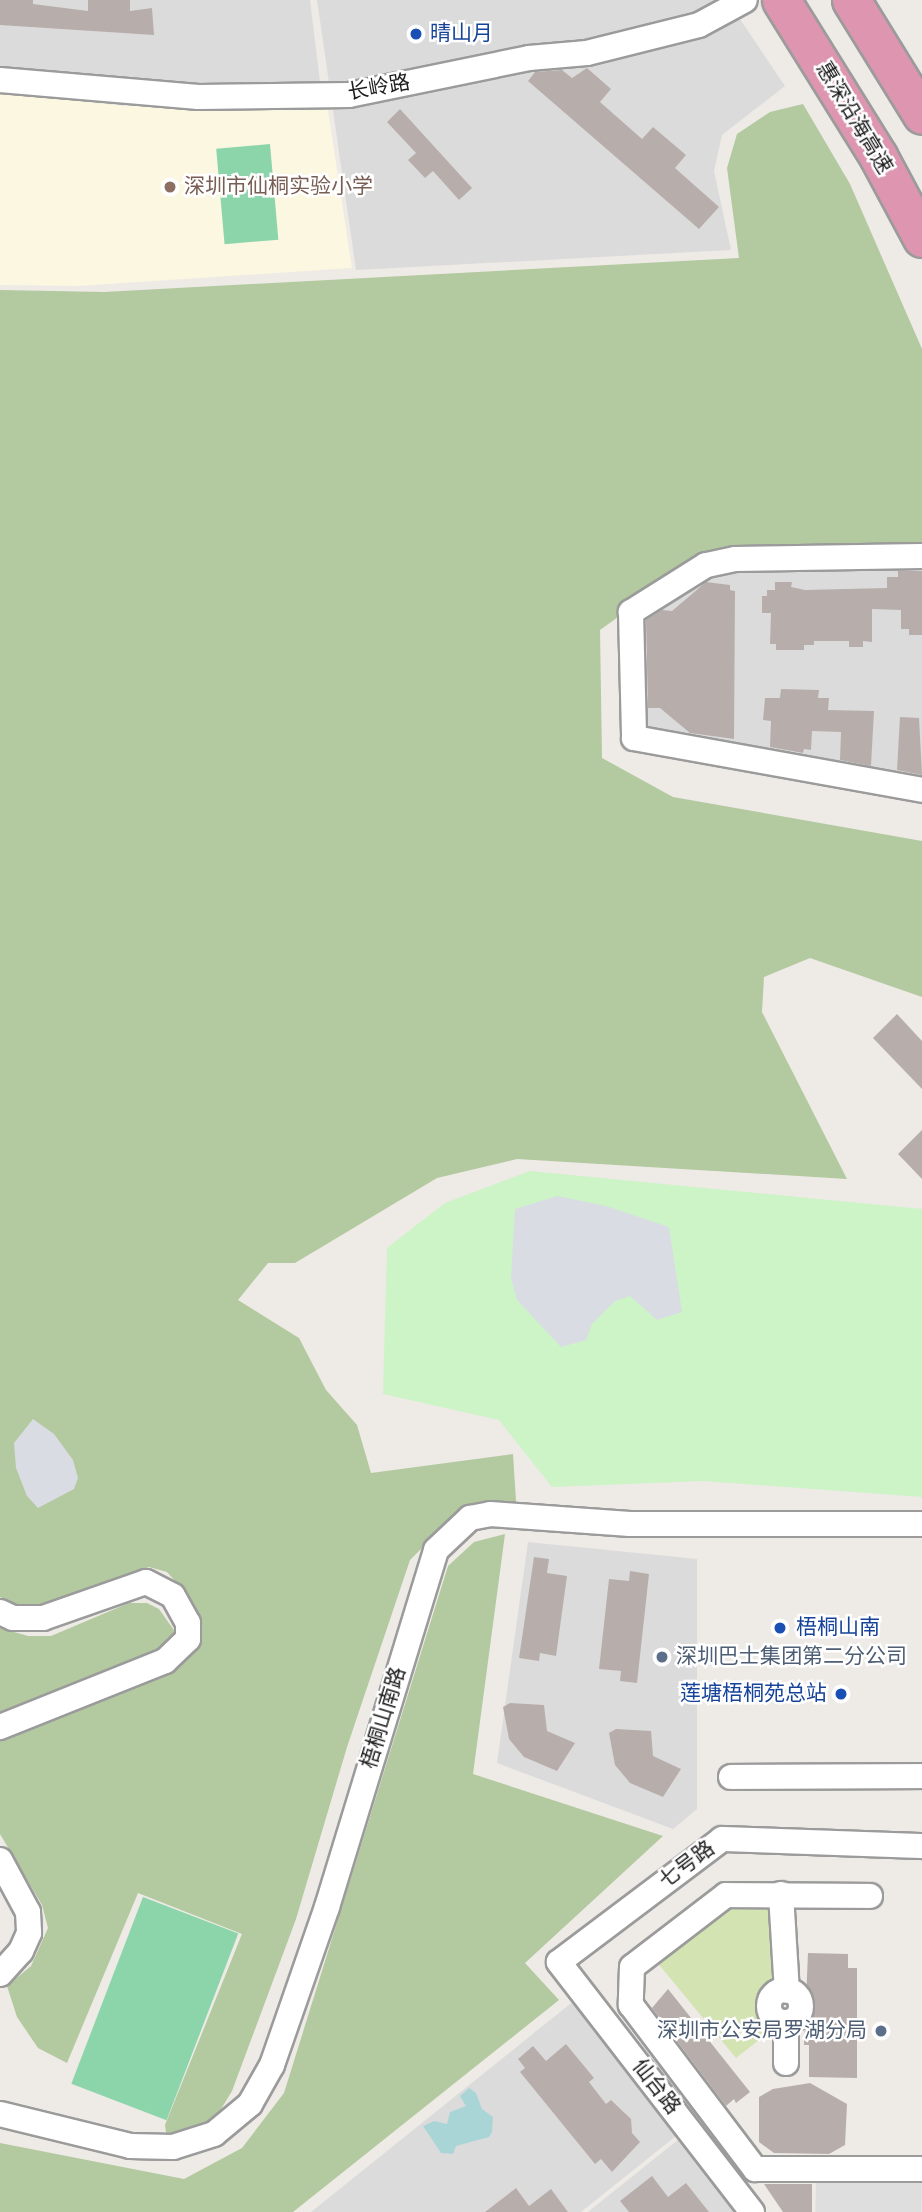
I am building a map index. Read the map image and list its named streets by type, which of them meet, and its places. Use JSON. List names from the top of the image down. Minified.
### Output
{"streets":{"highway":["惠深沿海高速"],"street":["长岭路","梧桐山南路","七号路","仙台路"]},"crossings":[["七号路","仙台路"]],"places":["晴山月","深圳市仙桐实验小学","梧桐山南","深圳巴士集团第二分公司","莲塘梧桐苑总站","深圳市公安局罗湖分局"]}
